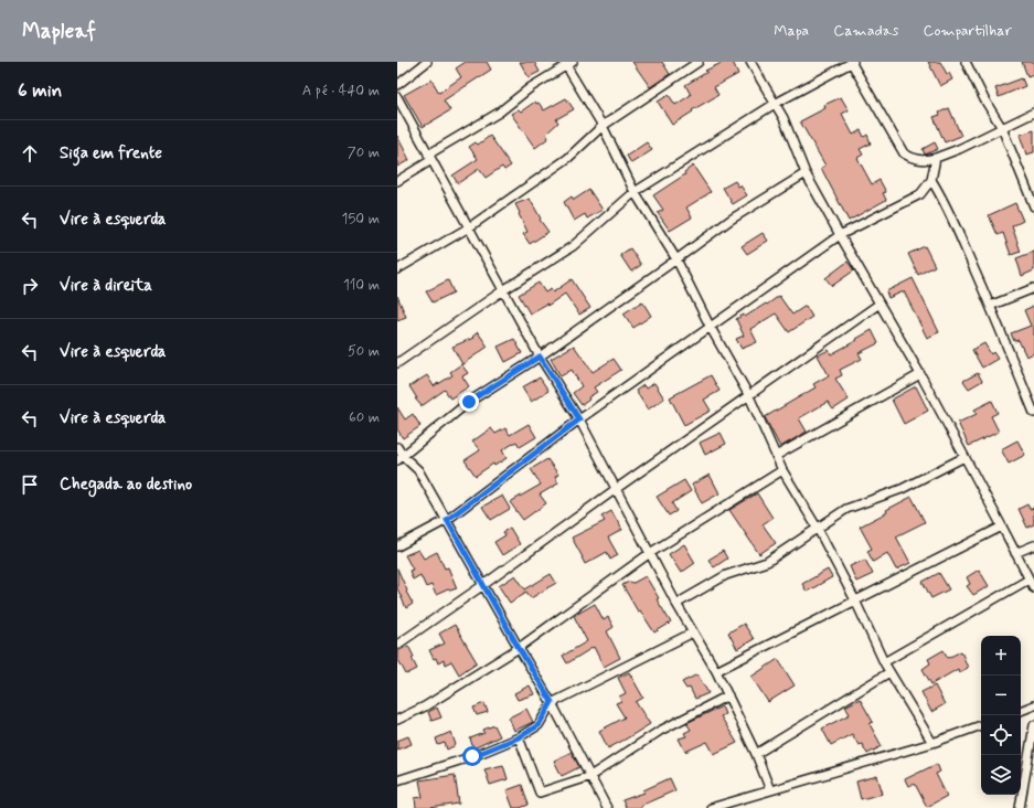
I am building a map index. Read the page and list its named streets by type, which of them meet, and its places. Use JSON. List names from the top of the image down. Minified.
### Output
{"page":{"header":"Mapleaf","nav":["Mapa","Camadas","Compartilhar"],"heading":["6 min","A pé · 440 m"],"list":[["Siga em frente","70 m"],["Vire à esquerda","150 m"],["Vire à direita","110 m"],["Vire à esquerda","50 m"],["Vire à esquerda","60 m"],"Chegada ao destino"],"map_buttons":["+","−"]}}
